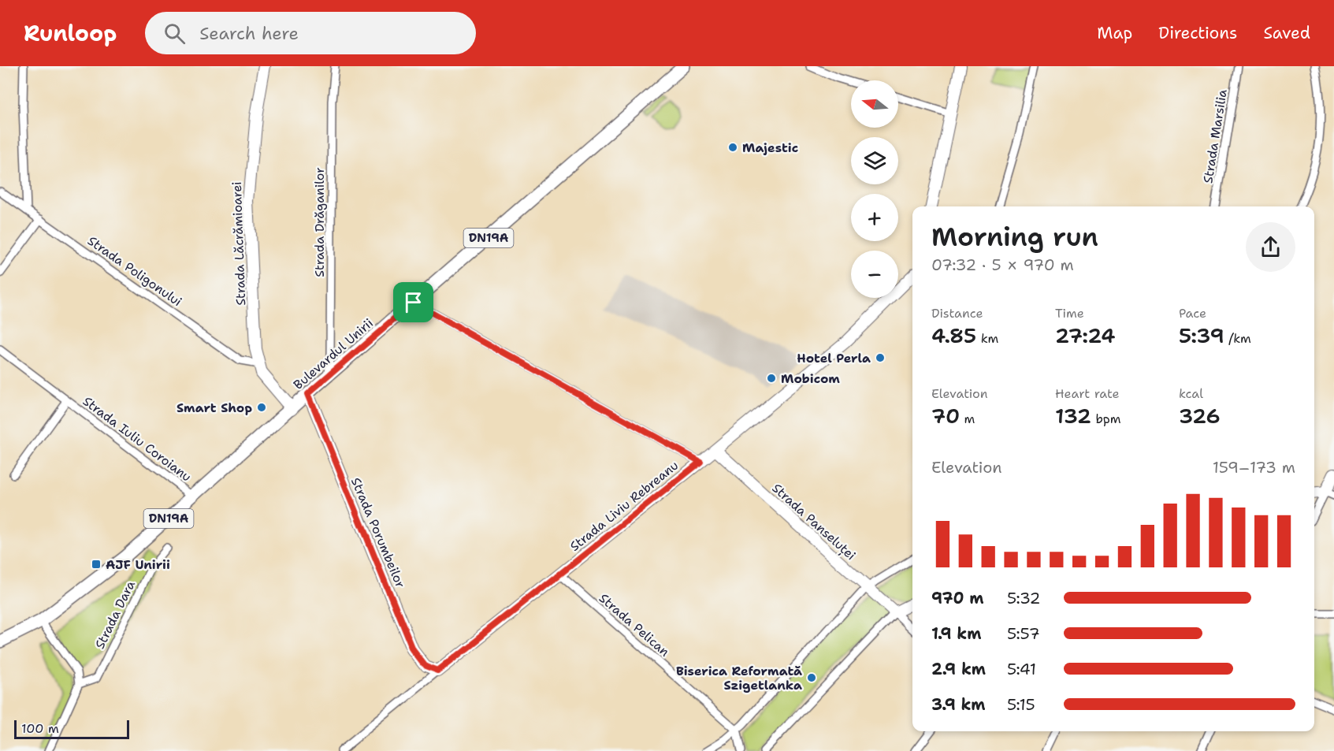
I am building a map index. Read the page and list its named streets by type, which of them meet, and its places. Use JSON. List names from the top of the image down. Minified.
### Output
{"streets":{"main road":["DN19A","Strada Lăcrămioarei","Bulevardul Unirii","Strada Liviu Rebreanu","Strada Panseluței","Strada Porumbeilor"],"street":["Strada Marsilia","Strada Drăganilor","Strada Poligonului","Strada Iuliu Coroianu","Strada Dara","Strada Pelican"]},"crossings":[["Strada Drăganilor","Bulevardul Unirii"],["DN19A","Bulevardul Unirii"],["Strada Lăcrămioarei","Strada Poligonului"],["Strada Lăcrămioarei","Bulevardul Unirii"],["Bulevardul Unirii","Strada Iuliu Coroianu"],["Bulevardul Unirii","Strada Porumbeilor"],["Strada Liviu Rebreanu","Strada Panseluței"],["Strada Liviu Rebreanu","Strada Porumbeilor"],["Strada Liviu Rebreanu","Strada Pelican"]],"places":{"other":["Majestic","Hotel Perla","Mobicom","Smart Shop","Biserica Reformată Szigetlanka"],"transit":["AJF Unirii"]},"scale_bar":"100 m","north":"left","page":{"header":"Runloop","search":"Search here","nav":["Map","Directions","Saved"],"map_buttons":["+","−"],"heading":["Morning run","07:32 · 5 × 970 m"],"stats":[["Distance","4.85 km"],["Time","27:24"],["Pace","5:39 /km"],["Elevation","70 m"],["Heart rate","132 bpm"],["kcal","326"]],"chart":["Elevation","159–173 m"],"list":[{"name":"970 m","note":"5:32"},{"name":"1.9 km","note":"5:57"},{"name":"2.9 km","note":"5:41"},{"name":"3.9 km","note":"5:15"}],"scale":"100 m"}}
